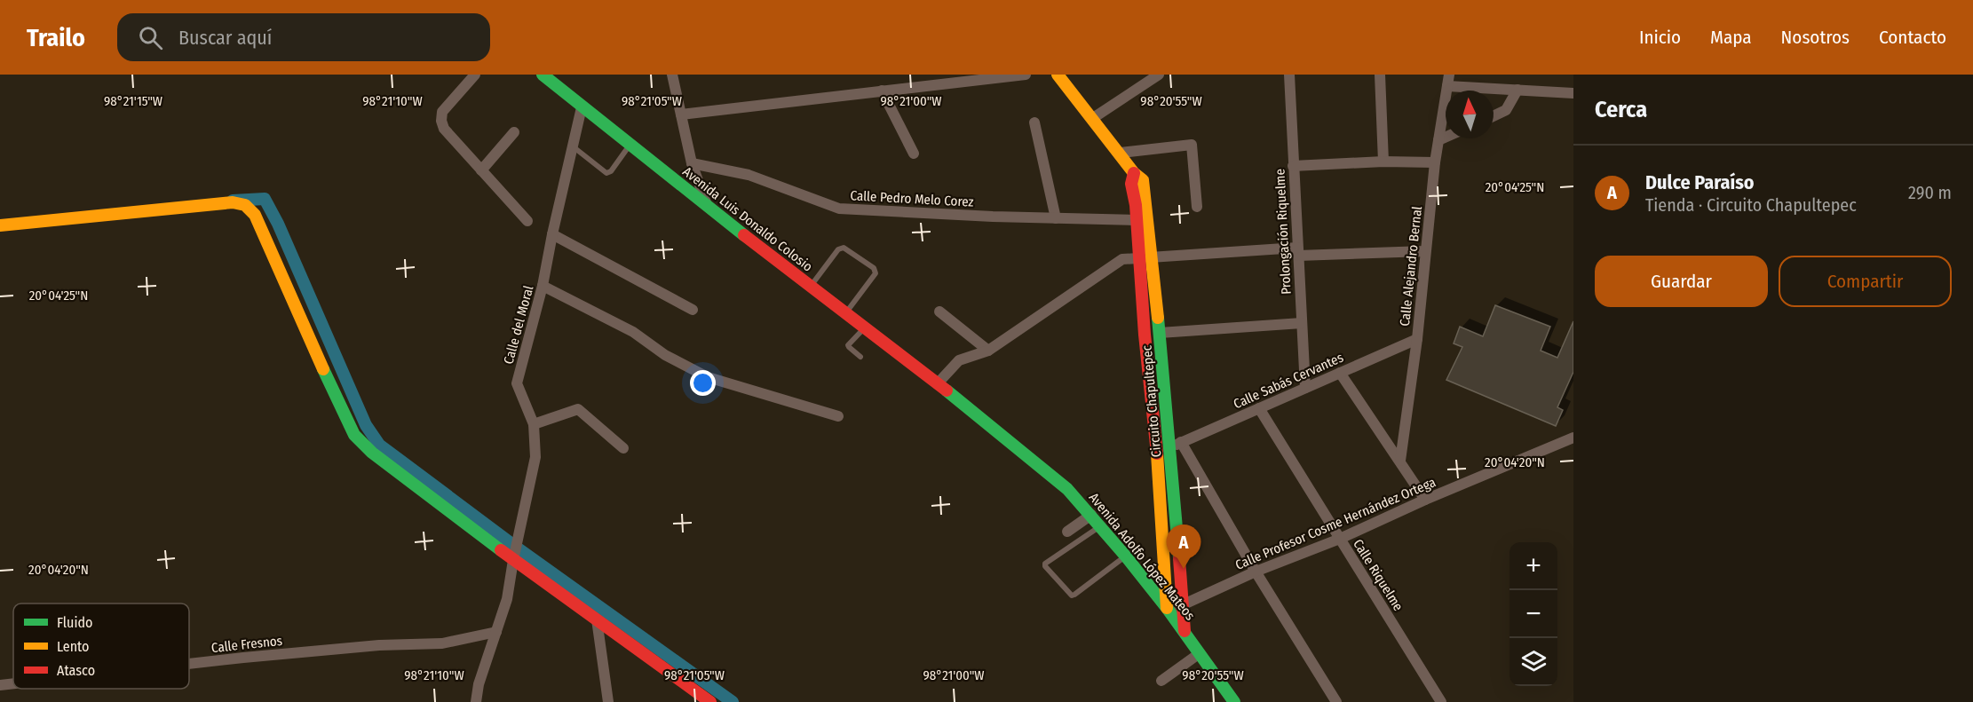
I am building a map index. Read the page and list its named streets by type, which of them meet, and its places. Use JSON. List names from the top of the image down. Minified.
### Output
{"streets":{"main road":["Avenida Luis Donaldo Colosio","Circuito Chapultepec","Avenida Adolfo López Mateos"],"street":["Calle Pedro Melo Corez","Prolongación Riquelme","Calle Alejandro Bernal","Calle del Moral","Calle Sabás Cervantes","Calle Profesor Cosme Hernández Ortega","Calle Riquelme","Calle Fresnos"]},"crossings":[["Calle Pedro Melo Corez","Circuito Chapultepec"],["Avenida Luis Donaldo Colosio","Calle del Moral"],["Avenida Luis Donaldo Colosio","Avenida Adolfo López Mateos"],["Prolongación Riquelme","Calle Sabás Cervantes"],["Calle Alejandro Bernal","Calle Sabás Cervantes"],["Calle del Moral","Calle Fresnos"],["Calle Sabás Cervantes","Circuito Chapultepec"],["Calle Sabás Cervantes","Calle Riquelme"],["Circuito Chapultepec","Calle Profesor Cosme Hernández Ortega"],["Circuito Chapultepec","Avenida Adolfo López Mateos"],["Calle Profesor Cosme Hernández Ortega","Avenida Adolfo López Mateos"],["Calle Profesor Cosme Hernández Ortega","Calle Riquelme"]],"legend":["Fluido","Lento","Atasco"],"north":"top","page":{"header":"Trailo","search":"Buscar aquí","nav":["Inicio","Mapa","Nosotros","Contacto"],"heading":"Cerca","list":[{"mark":"A","name":"Dulce Paraíso","note":"Tienda · Circuito Chapultepec","value":"290 m"}],"buttons":["Guardar","Compartir"],"pins":"A","map_buttons":["+","−"]},"coordinates":["98°21'15\"W","98°21'10\"W","98°21'05\"W","98°21'00\"W","98°20'55\"W","20°04'25\"N","20°04'20\"N"]}
